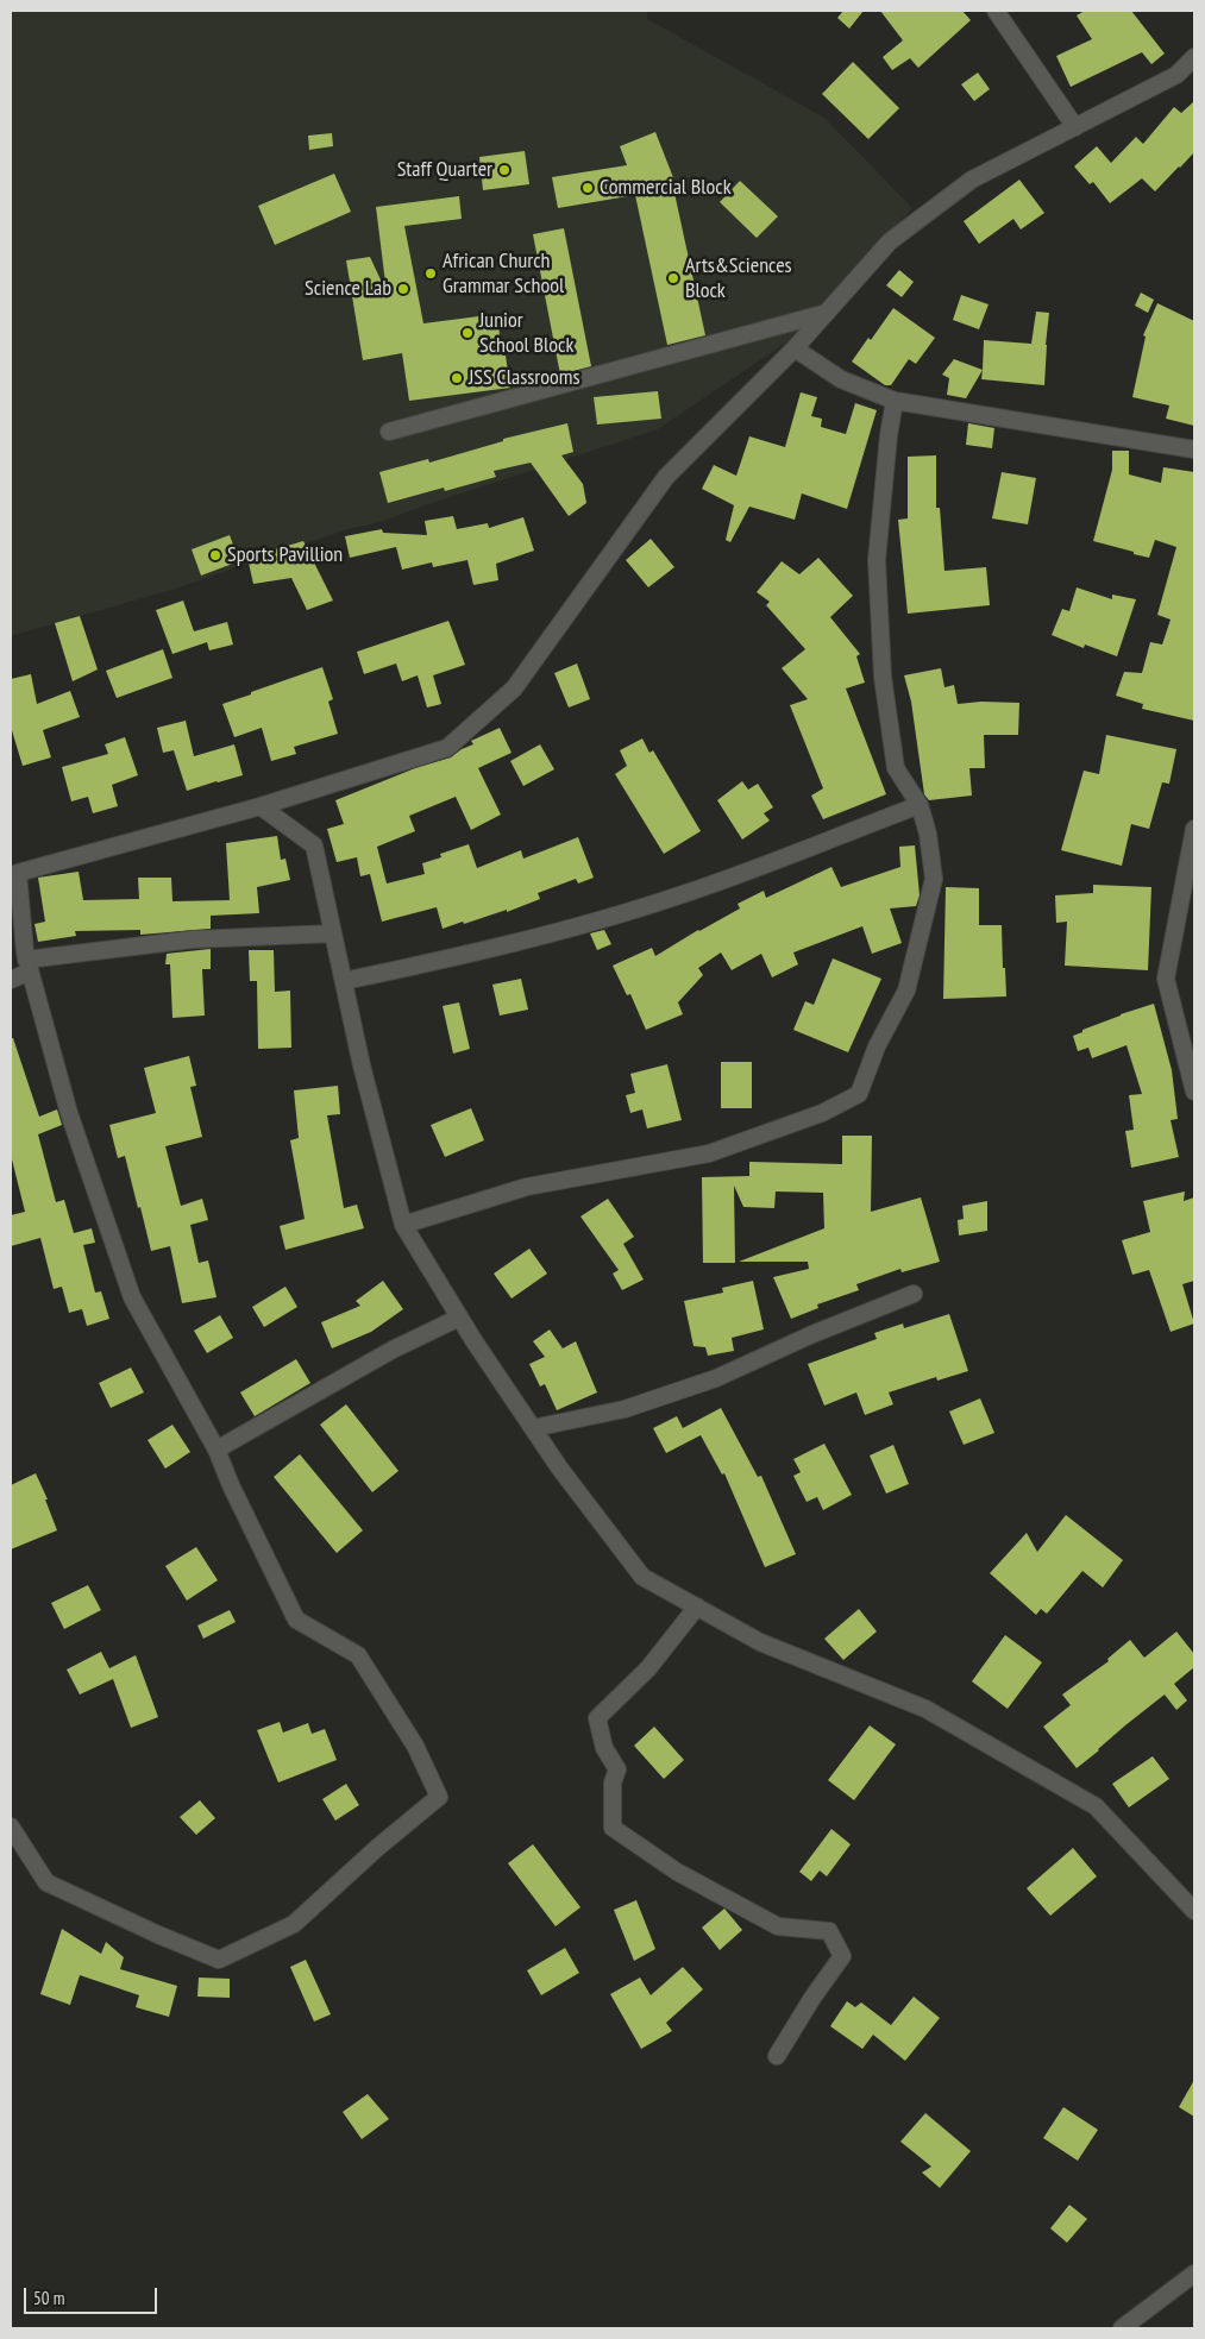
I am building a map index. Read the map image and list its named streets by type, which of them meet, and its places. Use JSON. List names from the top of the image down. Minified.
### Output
{"places":["Staff Quarter","Commercial Block","African Church Grammar School","Arts&Sciences Block","Science Lab","Junior School Block","JSS Classrooms","Sports Pavillion"],"scale_bar":"50 m"}
